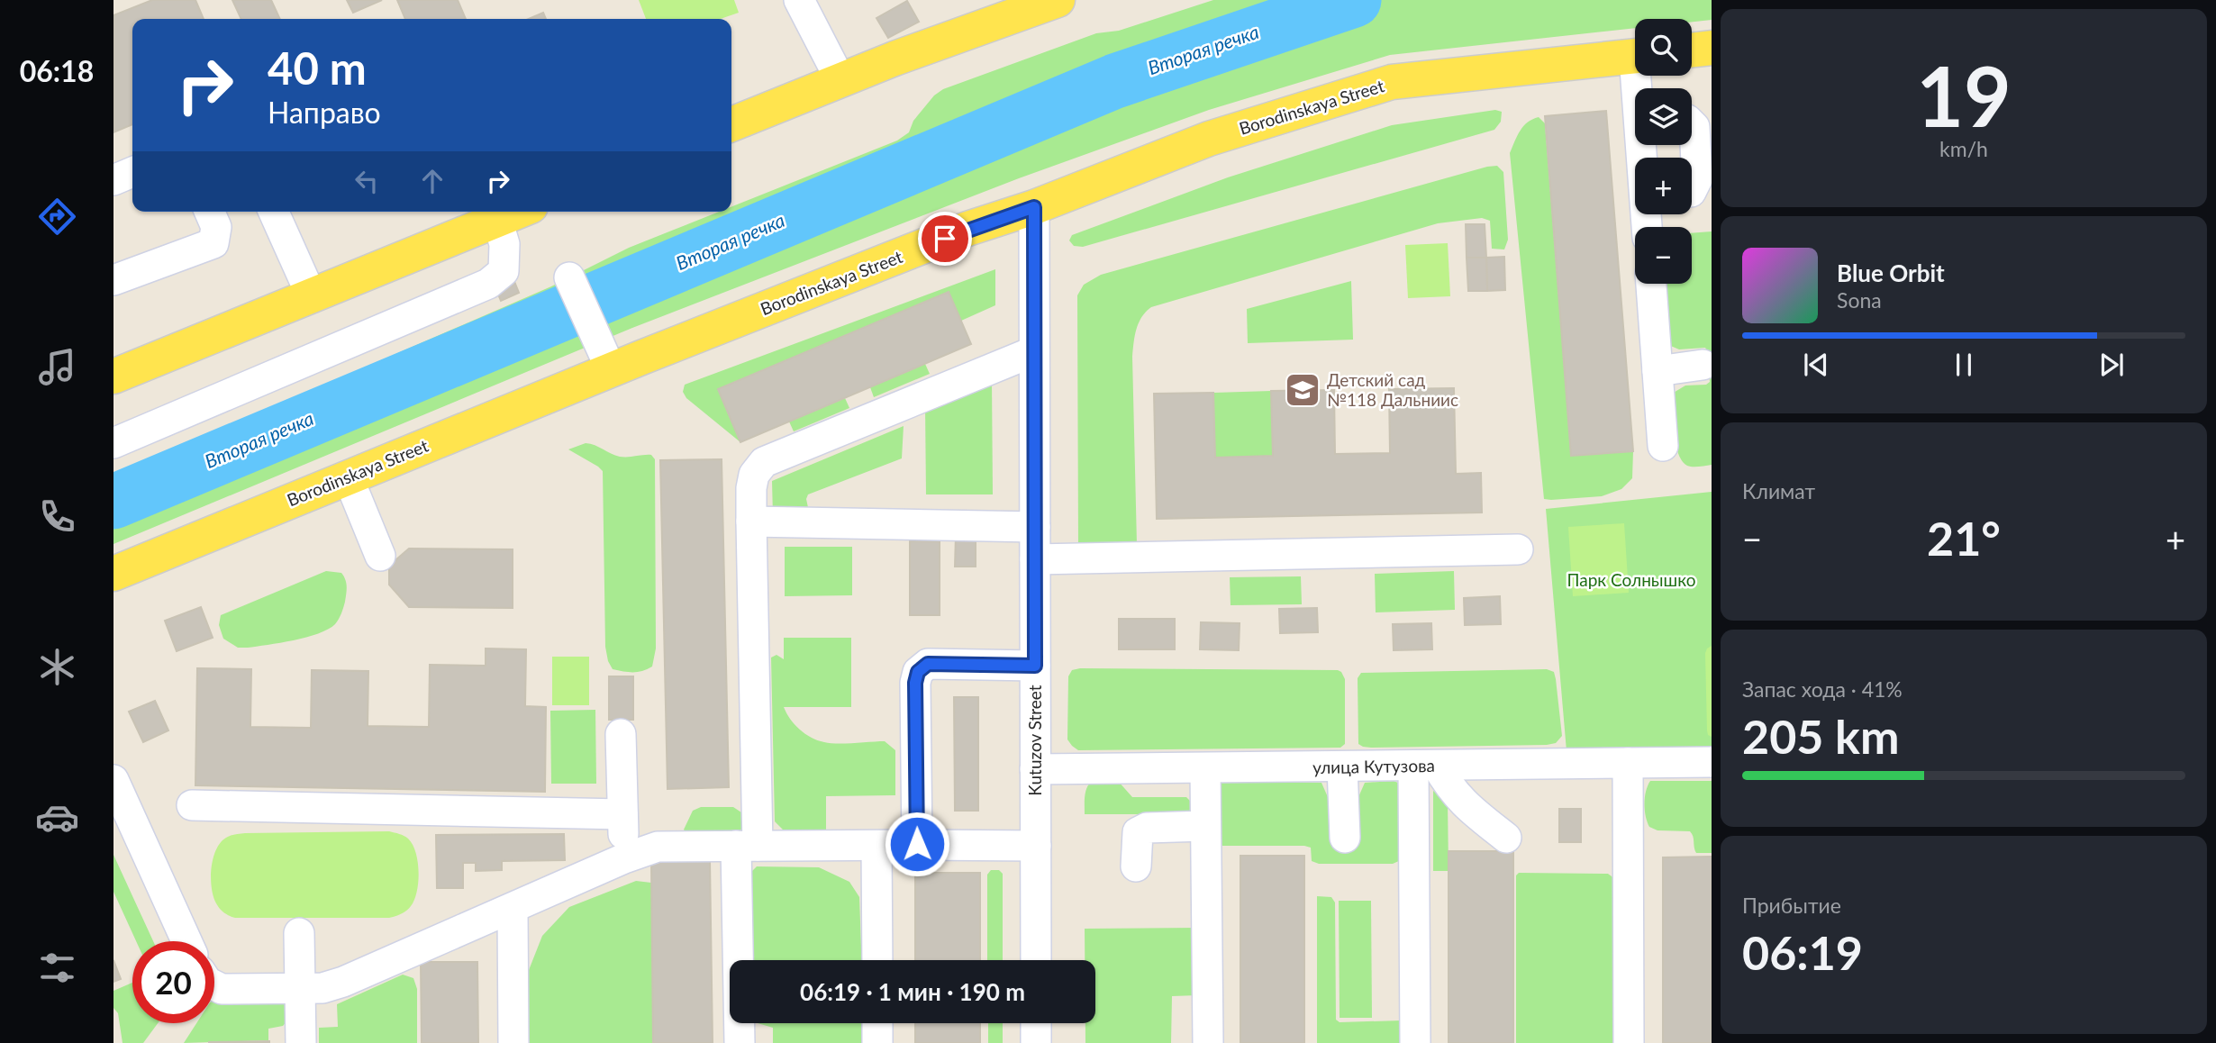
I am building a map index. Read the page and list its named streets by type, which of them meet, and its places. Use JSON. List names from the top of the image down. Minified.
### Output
{"streets":{"main road":["Borodinskaya Street"],"street":["Kutuzov Street","улица Кутузова"]},"crossings":[["Borodinskaya Street","Kutuzov Street"],["Kutuzov Street","улица Кутузова"]],"water":["Вторая речка"],"parks":["Парк Солнышко"],"places":{"school or university":["Детский сад №118 Дальниис"]},"page":{"tabs":"06:18","tile":[["19","km/h"],"Климат",["Запас хода · 41%","205 km"],["Прибытие","06:19"]],"map_buttons":["+","−"],"turn":["40 m","Направо"],"song":["Blue Orbit","Sona"],"heat":["−","21°","+"],"limit":"20","trip":"06:19 · 1 мин · 190 m"}}
